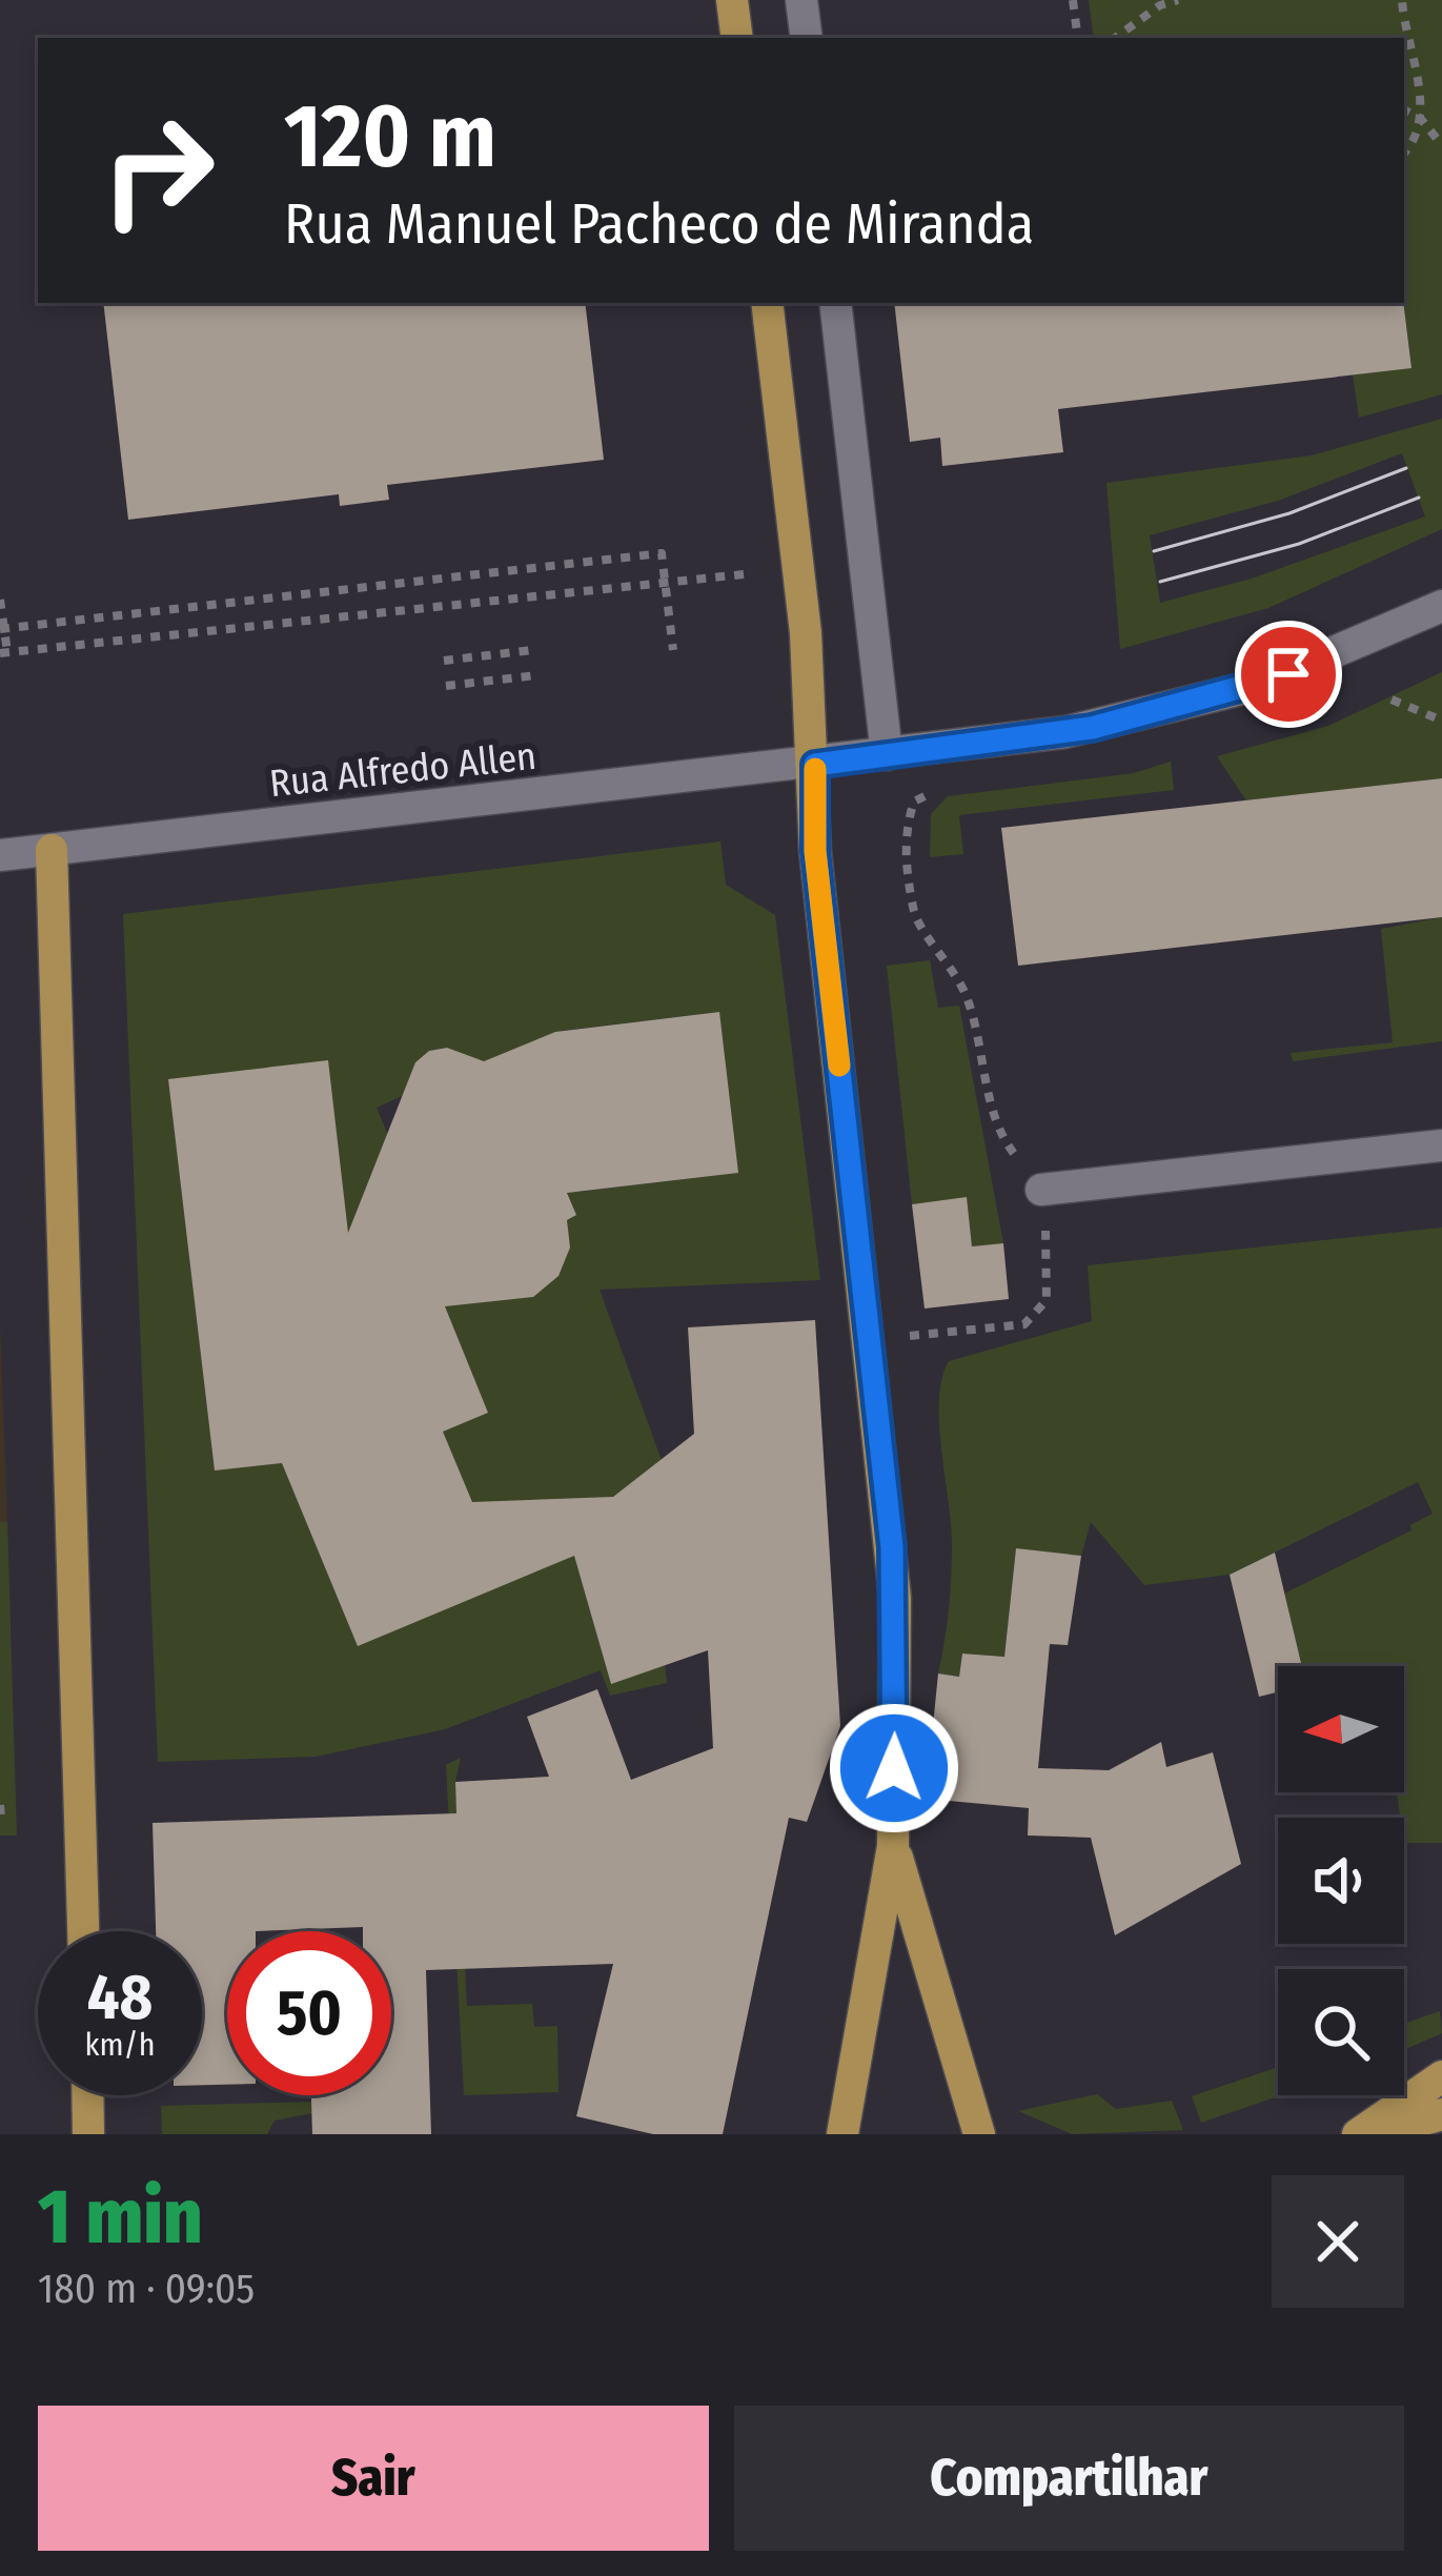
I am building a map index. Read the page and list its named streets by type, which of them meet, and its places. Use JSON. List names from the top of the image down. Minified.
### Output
{"streets":{"street":["Rua Alfredo Allen"]},"north":"left","page":{"turn":["120 m","Rua Manuel Pacheco de Miranda"],"speed":"48 km/h","limit":"50","heading":["1 min","180 m · 09:05"],"buttons":["Sair","Compartilhar"]}}
